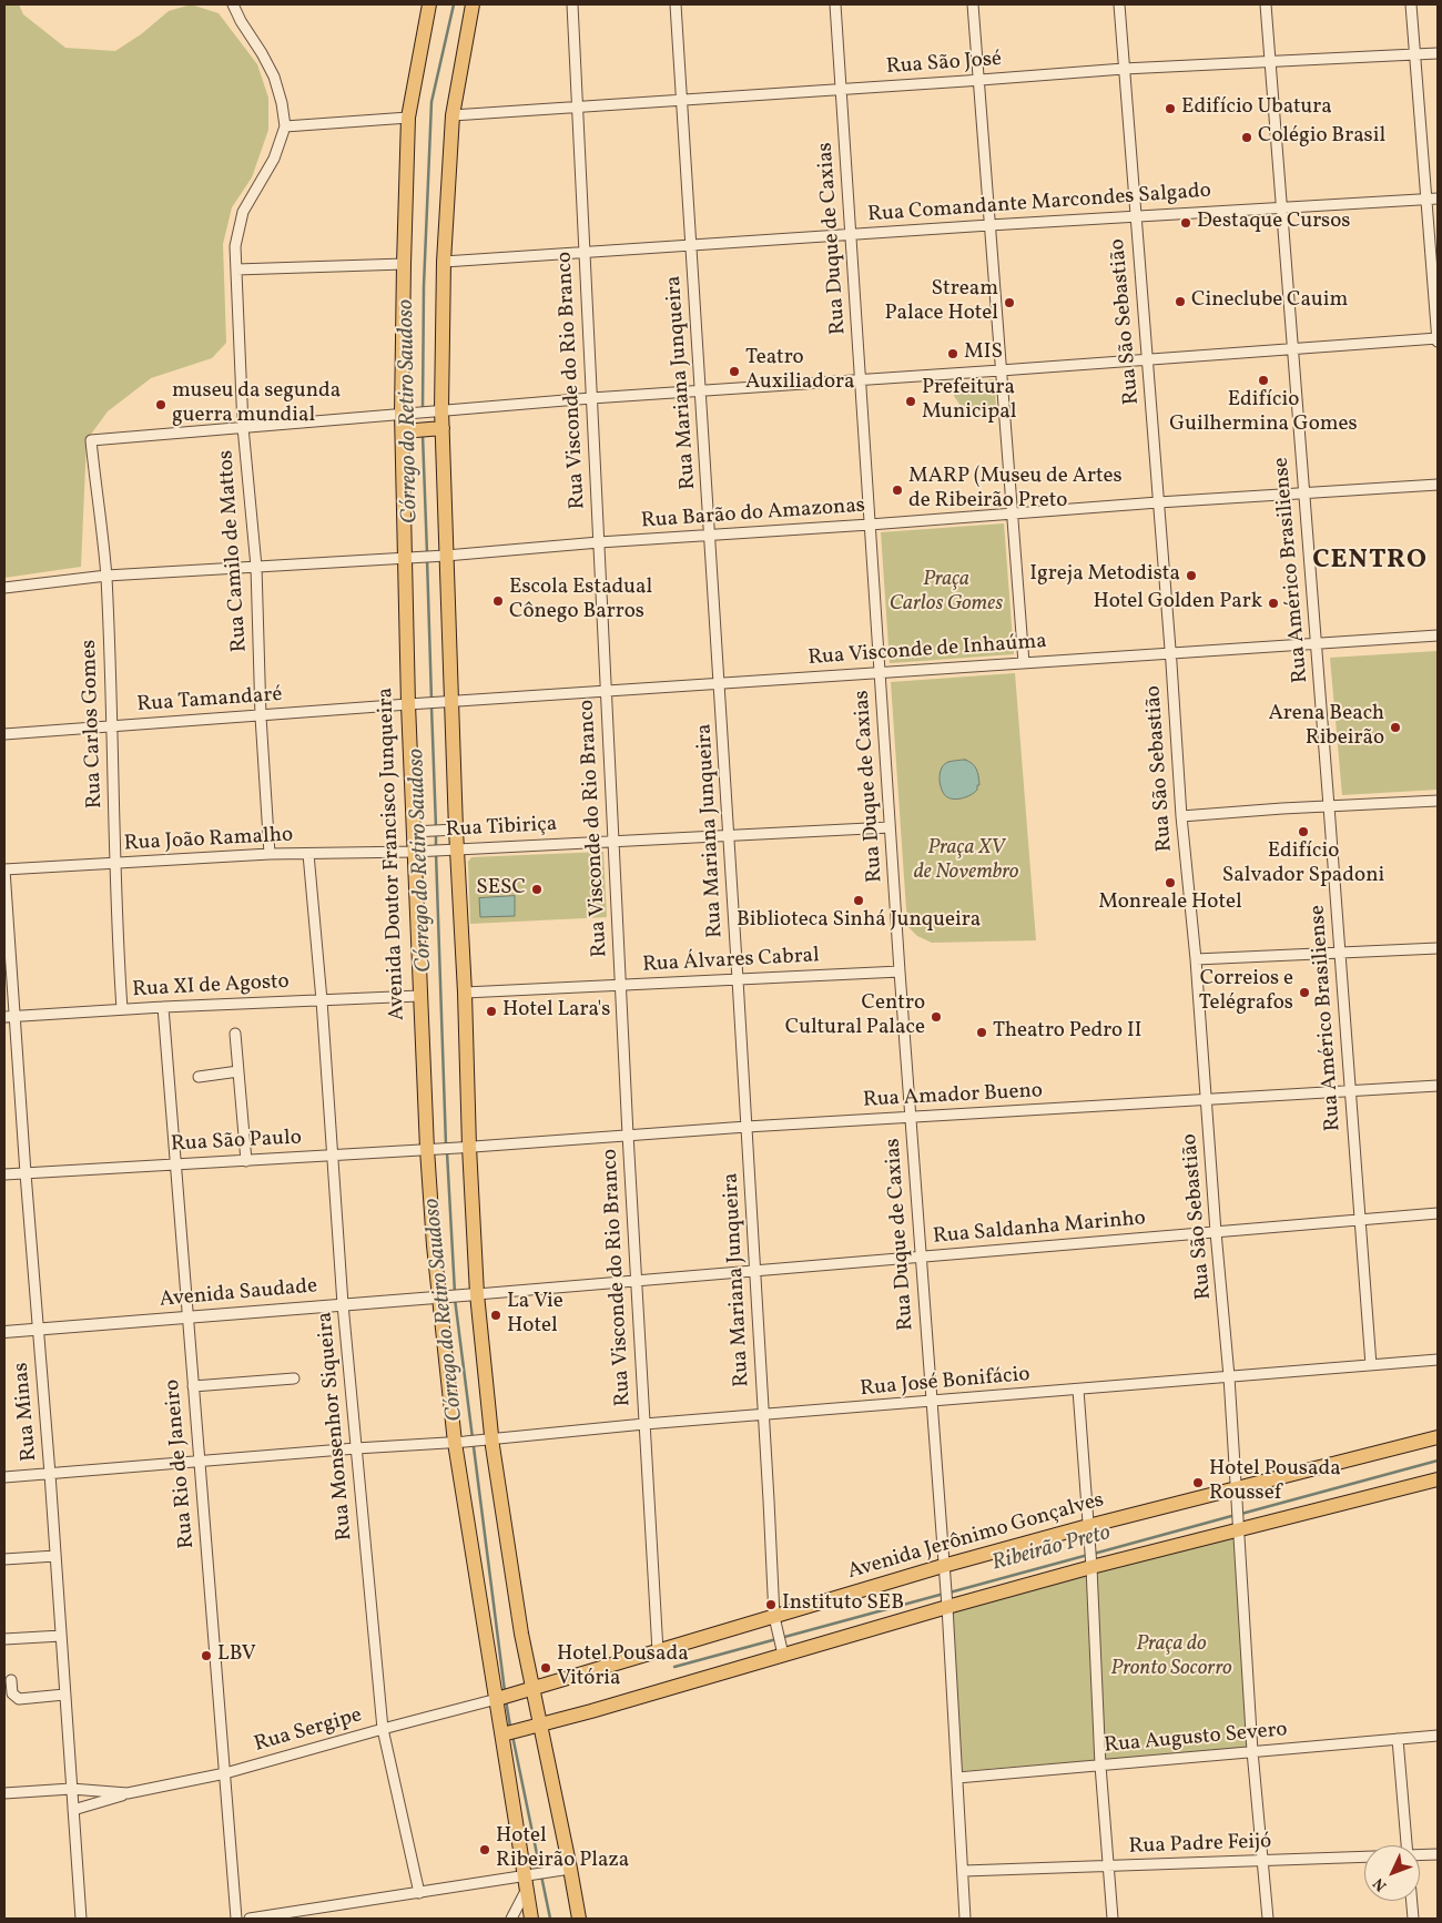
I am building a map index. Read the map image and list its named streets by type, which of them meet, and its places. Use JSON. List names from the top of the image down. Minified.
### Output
{"streets":{"main road":["Avenida Doutor Francisco Junqueira","Avenida Jerônimo Gonçalves"],"street":["Rua São José","Rua Comandante Marcondes Salgado","Rua Duque de Caxias","Rua São Sebastião","Rua Visconde do Rio Branco","Rua Mariana Junqueira","Rua Barão do Amazonas","Rua Camilo de Mattos","Rua Américo Brasiliense","Rua Visconde de Inhaúma","Rua Tamandaré","Rua Carlos Gomes","Rua Tibiriça","Rua João Ramalho","Rua Álvares Cabral","Rua XI de Agosto","Rua Amador Bueno","Rua São Paulo","Rua Saldanha Marinho","Avenida Saudade","Rua José Bonifácio","Rua Minas","Rua Monsenhor Siqueira","Rua Rio de Janeiro","Rua Sergipe","Rua Augusto Severo","Rua Padre Feijó"]},"crossings":[["Rua São José","Rua Duque de Caxias"],["Rua São José","Rua São Sebastião"],["Rua São José","Rua Visconde do Rio Branco"],["Rua São José","Rua Mariana Junqueira"],["Rua São José","Rua Américo Brasiliense"],["Rua Comandante Marcondes Salgado","Rua Duque de Caxias"],["Rua Comandante Marcondes Salgado","Rua São Sebastião"],["Rua Comandante Marcondes Salgado","Rua Visconde do Rio Branco"],["Rua Comandante Marcondes Salgado","Rua Mariana Junqueira"],["Rua Comandante Marcondes Salgado","Rua Américo Brasiliense"],["Rua Duque de Caxias","Rua Barão do Amazonas"],["Rua Duque de Caxias","Rua Visconde de Inhaúma"],["Rua Duque de Caxias","Rua Tibiriça"],["Rua Duque de Caxias","Rua Álvares Cabral"],["Rua Duque de Caxias","Rua Amador Bueno"],["Rua Duque de Caxias","Rua Saldanha Marinho"],["Rua Duque de Caxias","Rua José Bonifácio"],["Rua Duque de Caxias","Avenida Jerônimo Gonçalves"],["Rua Duque de Caxias","Rua Augusto Severo"],["Rua Duque de Caxias","Rua Padre Feijó"],["Rua São Sebastião","Rua Barão do Amazonas"],["Rua São Sebastião","Rua Visconde de Inhaúma"],["Rua São Sebastião","Rua Amador Bueno"],["Rua São Sebastião","Rua Saldanha Marinho"],["Rua São Sebastião","Rua José Bonifácio"],["Rua São Sebastião","Avenida Jerônimo Gonçalves"],["Rua São Sebastião","Rua Augusto Severo"],["Rua São Sebastião","Rua Padre Feijó"],["Rua Visconde do Rio Branco","Rua Barão do Amazonas"],["Rua Visconde do Rio Branco","Rua Visconde de Inhaúma"],["Rua Visconde do Rio Branco","Rua Tibiriça"],["Rua Visconde do Rio Branco","Rua Álvares Cabral"],["Rua Visconde do Rio Branco","Rua Amador Bueno"],["Rua Visconde do Rio Branco","Rua Saldanha Marinho"],["Rua Visconde do Rio Branco","Rua José Bonifácio"],["Rua Visconde do Rio Branco","Avenida Jerônimo Gonçalves"],["Rua Mariana Junqueira","Rua Barão do Amazonas"],["Rua Mariana Junqueira","Rua Visconde de Inhaúma"],["Rua Mariana Junqueira","Rua Tibiriça"],["Rua Mariana Junqueira","Rua Álvares Cabral"],["Rua Mariana Junqueira","Rua Amador Bueno"],["Rua Mariana Junqueira","Rua Saldanha Marinho"],["Rua Mariana Junqueira","Rua José Bonifácio"],["Rua Mariana Junqueira","Avenida Jerônimo Gonçalves"],["Rua Barão do Amazonas","Rua Camilo de Mattos"],["Rua Barão do Amazonas","Rua Américo Brasiliense"],["Rua Barão do Amazonas","Rua Carlos Gomes"],["Rua Barão do Amazonas","Avenida Doutor Francisco Junqueira"],["Rua Camilo de Mattos","Rua Tamandaré"],["Rua Camilo de Mattos","Rua Carlos Gomes"],["Rua Camilo de Mattos","Rua João Ramalho"],["Rua Américo Brasiliense","Rua Visconde de Inhaúma"],["Rua Américo Brasiliense","Rua Amador Bueno"],["Rua Américo Brasiliense","Rua Saldanha Marinho"],["Rua Américo Brasiliense","Rua José Bonifácio"],["Rua Visconde de Inhaúma","Rua Tamandaré"],["Rua Visconde de Inhaúma","Avenida Doutor Francisco Junqueira"],["Rua Tamandaré","Rua Carlos Gomes"],["Rua Tamandaré","Avenida Doutor Francisco Junqueira"],["Rua Carlos Gomes","Rua João Ramalho"],["Rua Carlos Gomes","Rua XI de Agosto"],["Rua Tibiriça","Rua João Ramalho"],["Rua Tibiriça","Avenida Doutor Francisco Junqueira"],["Rua João Ramalho","Avenida Doutor Francisco Junqueira"],["Rua João Ramalho","Rua Minas"],["Rua João Ramalho","Rua Monsenhor Siqueira"],["Avenida Doutor Francisco Junqueira","Rua XI de Agosto"],["Avenida Doutor Francisco Junqueira","Rua São Paulo"],["Avenida Doutor Francisco Junqueira","Avenida Saudade"],["Avenida Doutor Francisco Junqueira","Rua José Bonifácio"],["Avenida Doutor Francisco Junqueira","Avenida Jerônimo Gonçalves"],["Avenida Doutor Francisco Junqueira","Rua Sergipe"],["Rua XI de Agosto","Rua Minas"],["Rua XI de Agosto","Rua Monsenhor Siqueira"],["Rua XI de Agosto","Rua Rio de Janeiro"],["Rua Amador Bueno","Rua São Paulo"],["Rua São Paulo","Rua Minas"],["Rua São Paulo","Rua Monsenhor Siqueira"],["Rua São Paulo","Rua Rio de Janeiro"],["Rua Saldanha Marinho","Avenida Saudade"],["Avenida Saudade","Rua Minas"],["Avenida Saudade","Rua Monsenhor Siqueira"],["Avenida Saudade","Rua Rio de Janeiro"],["Rua José Bonifácio","Rua Minas"],["Rua José Bonifácio","Rua Monsenhor Siqueira"],["Rua José Bonifácio","Rua Rio de Janeiro"],["Rua Minas","Rua Sergipe"],["Rua Monsenhor Siqueira","Rua Sergipe"],["Rua Rio de Janeiro","Rua Sergipe"],["Avenida Jerônimo Gonçalves","Rua Sergipe"]],"districts":["CENTRO"],"water":["Córrego do Retiro Saudoso","Ribeirão Preto"],"parks":["Praça Carlos Gomes","Praça XV de Novembro","Praça do Pronto Socorro"],"places":["Edifício Ubatura","Colégio Brasil","Destaque Cursos","Cineclube Cauim","Stream Palace Hotel","MIS","Teatro Auxiliadora","Edifício Guilhermina Gomes","Prefeitura Municipal","museu da segunda guerra mundial","MARP (Museu de Artes de Ribeirão Preto","Igreja Metodista","Escola Estadual Cônego Barros","Hotel Golden Park","Arena Beach Ribeirão","Edifício Salvador Spadoni","Monreale Hotel","SESC","Biblioteca Sinhá Junqueira","Correios e Telégrafos","Hotel Lara's","Centro Cultural Palace","Theatro Pedro II","La Vie Hotel","Hotel Pousada Roussef","Instituto SEB","LBV","Hotel Pousada Vitória","Hotel Ribeirão Plaza"],"north":"bottom left"}
